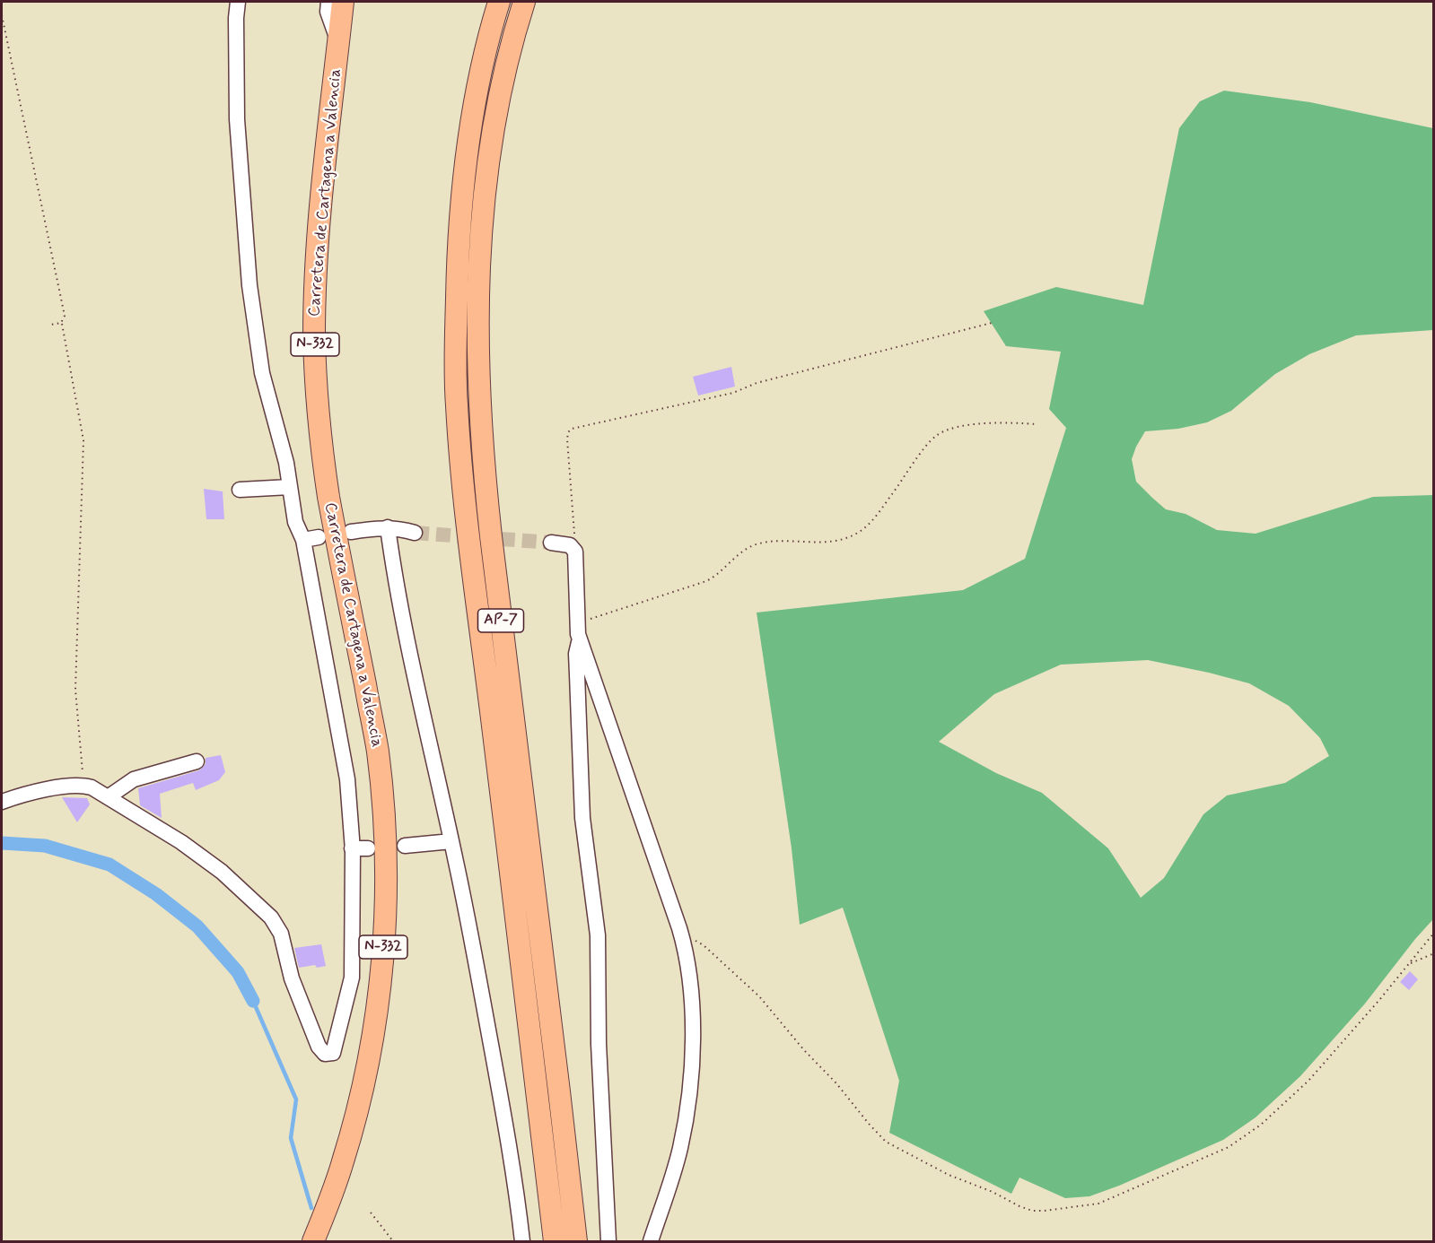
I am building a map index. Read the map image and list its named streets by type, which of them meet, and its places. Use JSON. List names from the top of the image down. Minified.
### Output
{"streets":{"highway":["Carretera de Cartagena a Valencia","N-332","AP-7"]}}
